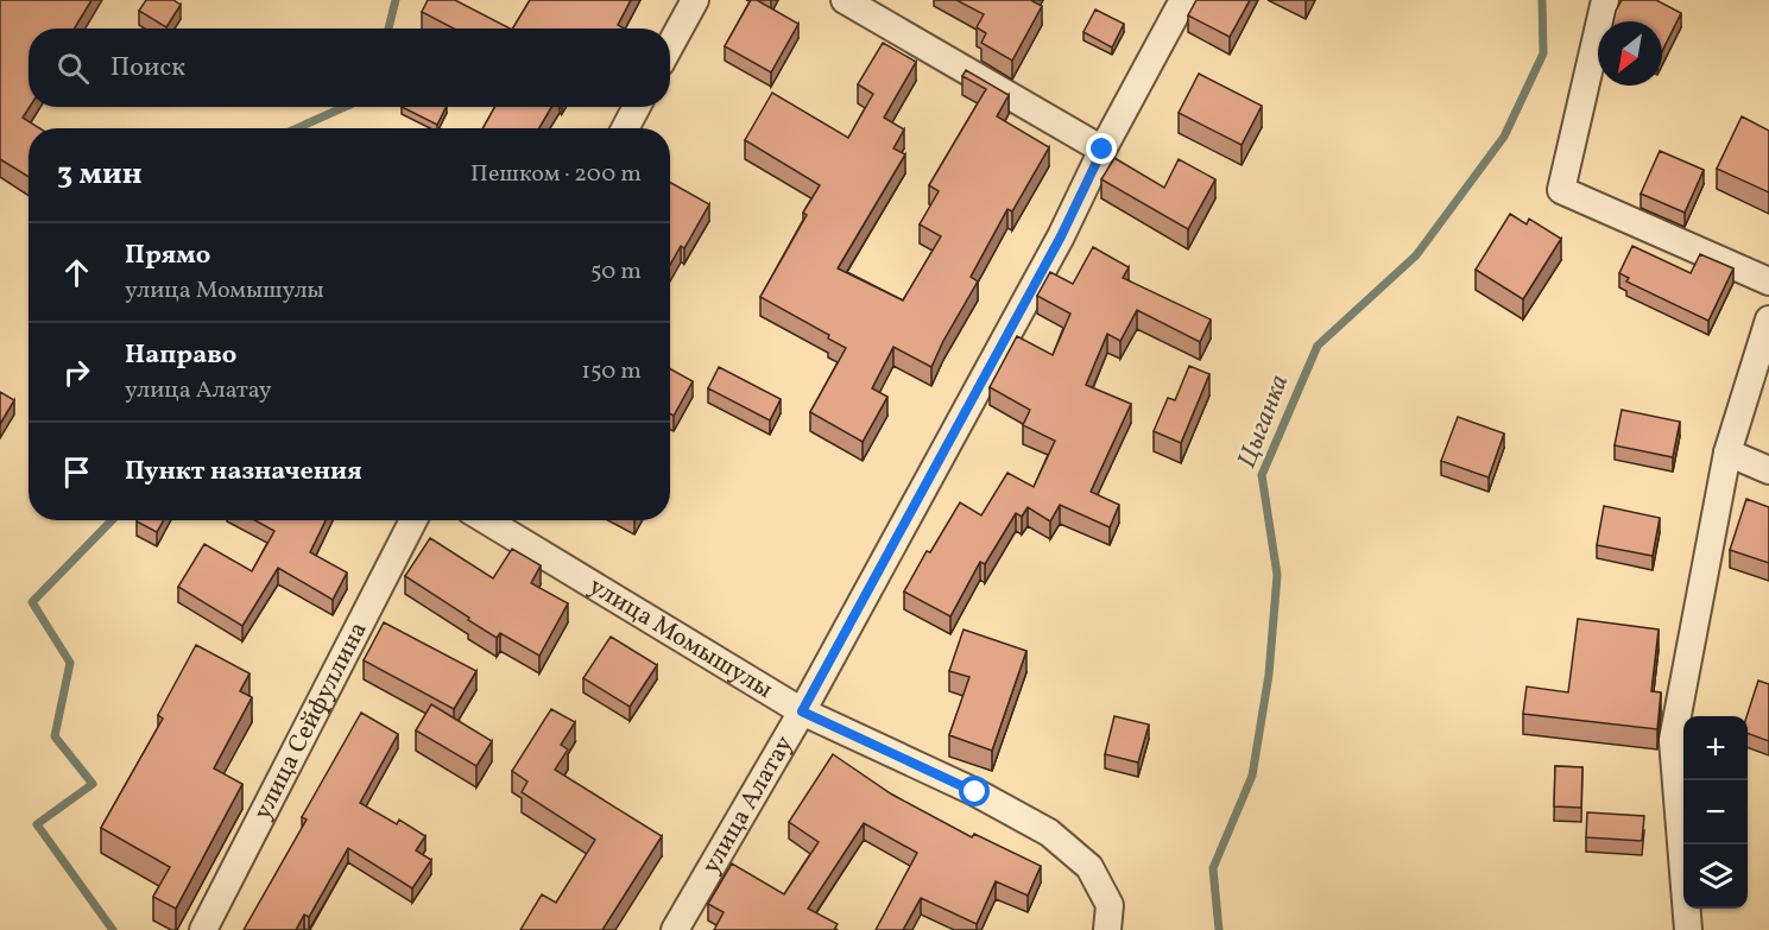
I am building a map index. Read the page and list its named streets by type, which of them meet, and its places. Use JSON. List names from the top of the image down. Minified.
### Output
{"streets":{"street":["улица Момышулы","улица Сейфуллина","улица Алатау"]},"crossings":[["улица Момышулы","улица Алатау"]],"water":["Цыганка"],"north":"bottom left","page":{"search":"Поиск","heading":["3 мин","Пешком · 200 m"],"list":[["Прямо","улица Момышулы","50 m"],["Направо","улица Алатау","150 m"],"Пункт назначения"],"map_buttons":["+","−"]}}
